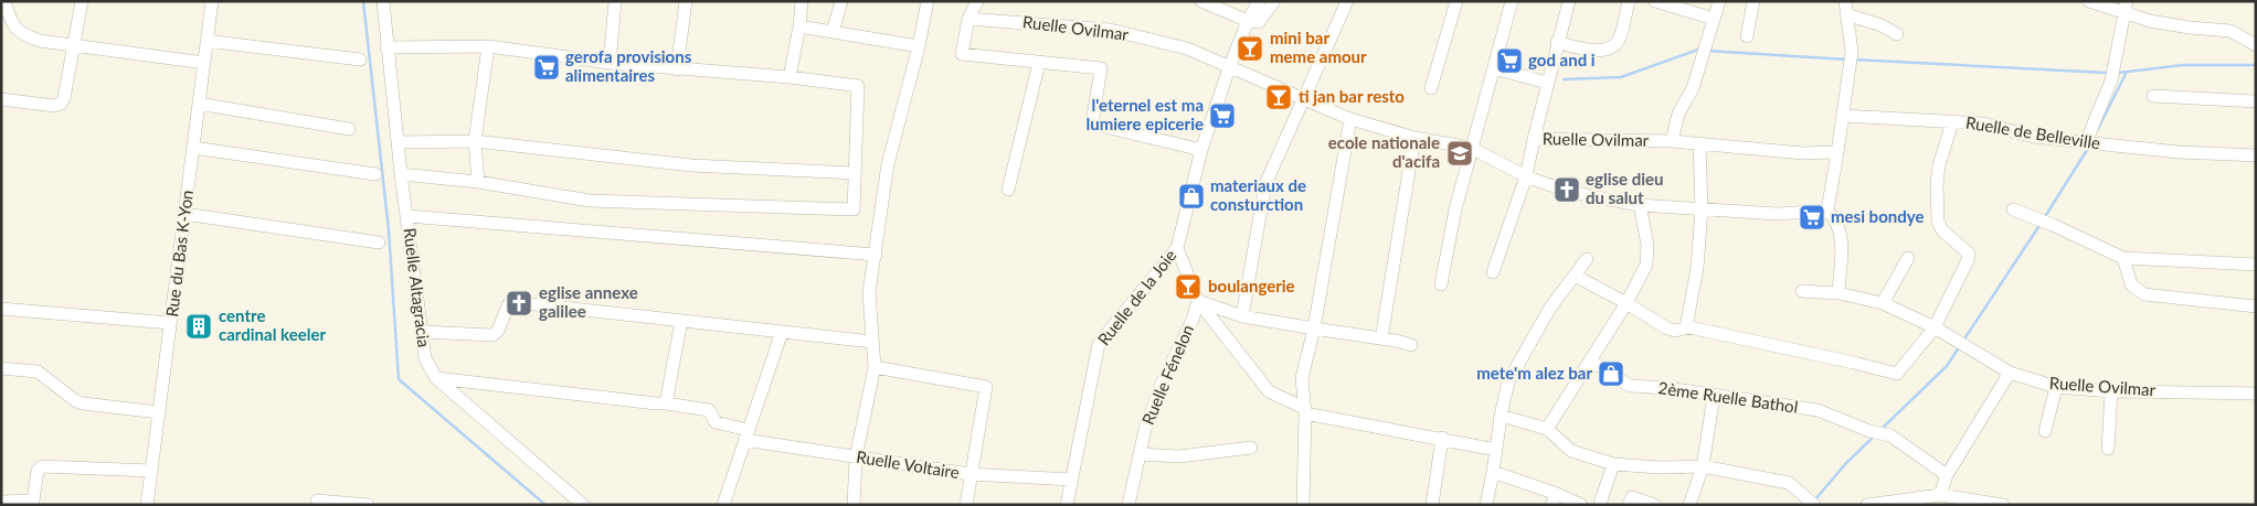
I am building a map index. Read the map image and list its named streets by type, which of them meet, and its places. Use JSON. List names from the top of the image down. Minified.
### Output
{"streets":{"street":["Ruelle Ovilmar","Ruelle de Belleville","Rue du Bas K-Yon","Ruelle Altagracia","Ruelle de la Joie","Ruelle Fénelon","2ème Ruelle Bathol","Ruelle Voltaire"]},"crossings":[["Ruelle Ovilmar","Ruelle de la Joie"],["Ruelle de la Joie","Ruelle Voltaire"]],"places":{"bar":["mini bar meme amour","ti jan bar resto","boulangerie"],"supermarket":["god and i","gerofa provisions alimentaires","l'eternel est ma lumiere epicerie","mesi bondye"],"school or university":["ecole nationale d'acifa"],"church":["eglise dieu du salut","eglise annexe galilee"],"shop":["materiaux de consturction","mete'm alez bar"],"building":["centre cardinal keeler"]}}
